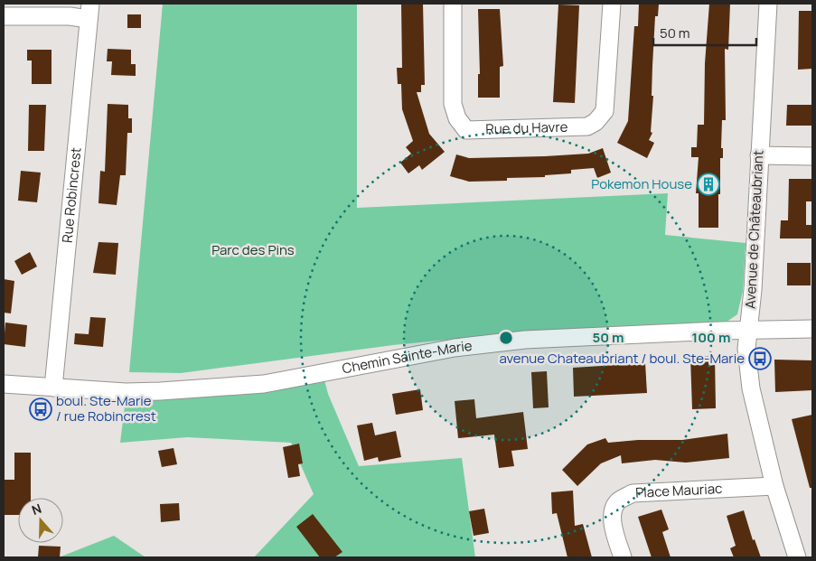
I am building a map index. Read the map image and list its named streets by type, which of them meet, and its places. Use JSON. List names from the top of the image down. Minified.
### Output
{"streets":{"street":["Rue du Havre","Rue Robincrest","Avenue de Châteaubriant","Chemin Sainte-Marie","Place Mauriac"]},"crossings":[["Rue Robincrest","Chemin Sainte-Marie"],["Avenue de Châteaubriant","Chemin Sainte-Marie"],["Avenue de Châteaubriant","Place Mauriac"]],"parks":["Parc des Pins"],"places":{"building":["Pokemon House"],"bus stop":["avenue Chateaubriant / boul. Ste-Marie","boul. Ste-Marie / rue Robincrest"]},"scale_bar":"50 m","north":"top","rings":["50 m","100 m"]}
